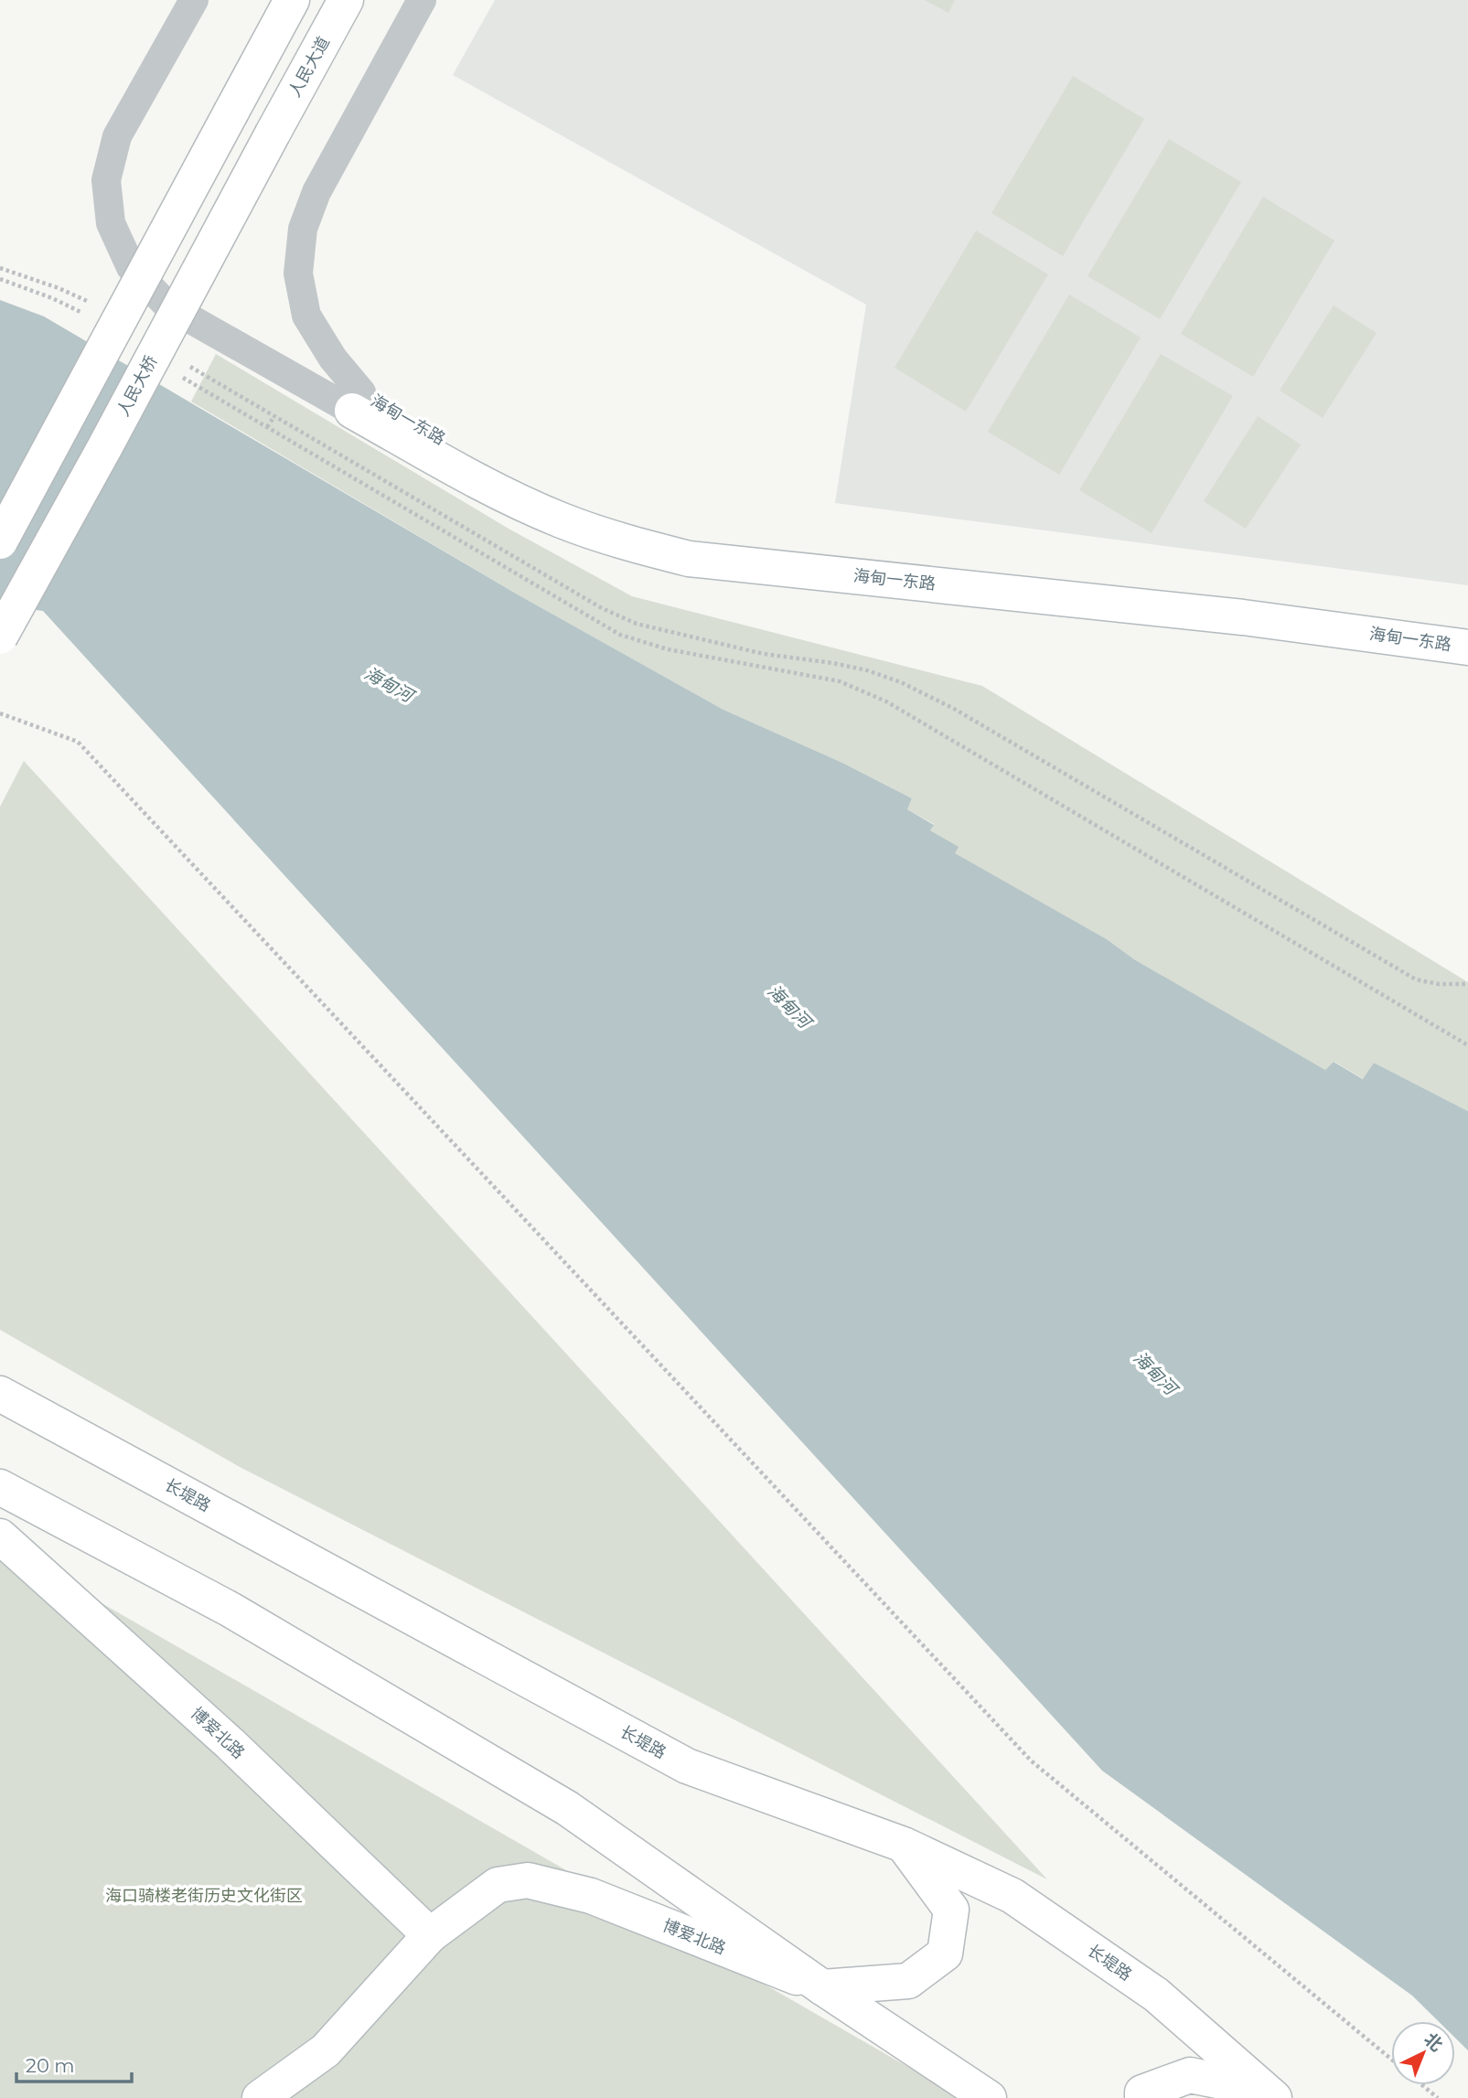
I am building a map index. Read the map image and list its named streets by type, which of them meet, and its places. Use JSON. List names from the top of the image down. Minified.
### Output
{"streets":{"main road":["人民大道","人民大桥","海甸一东路","长堤路","博爱北路"]},"crossings":[["人民大道","人民大桥"]],"water":["海甸河"],"parks":["海口骑楼老街历史文化街区"],"scale_bar":"20 m","north":"top right"}
